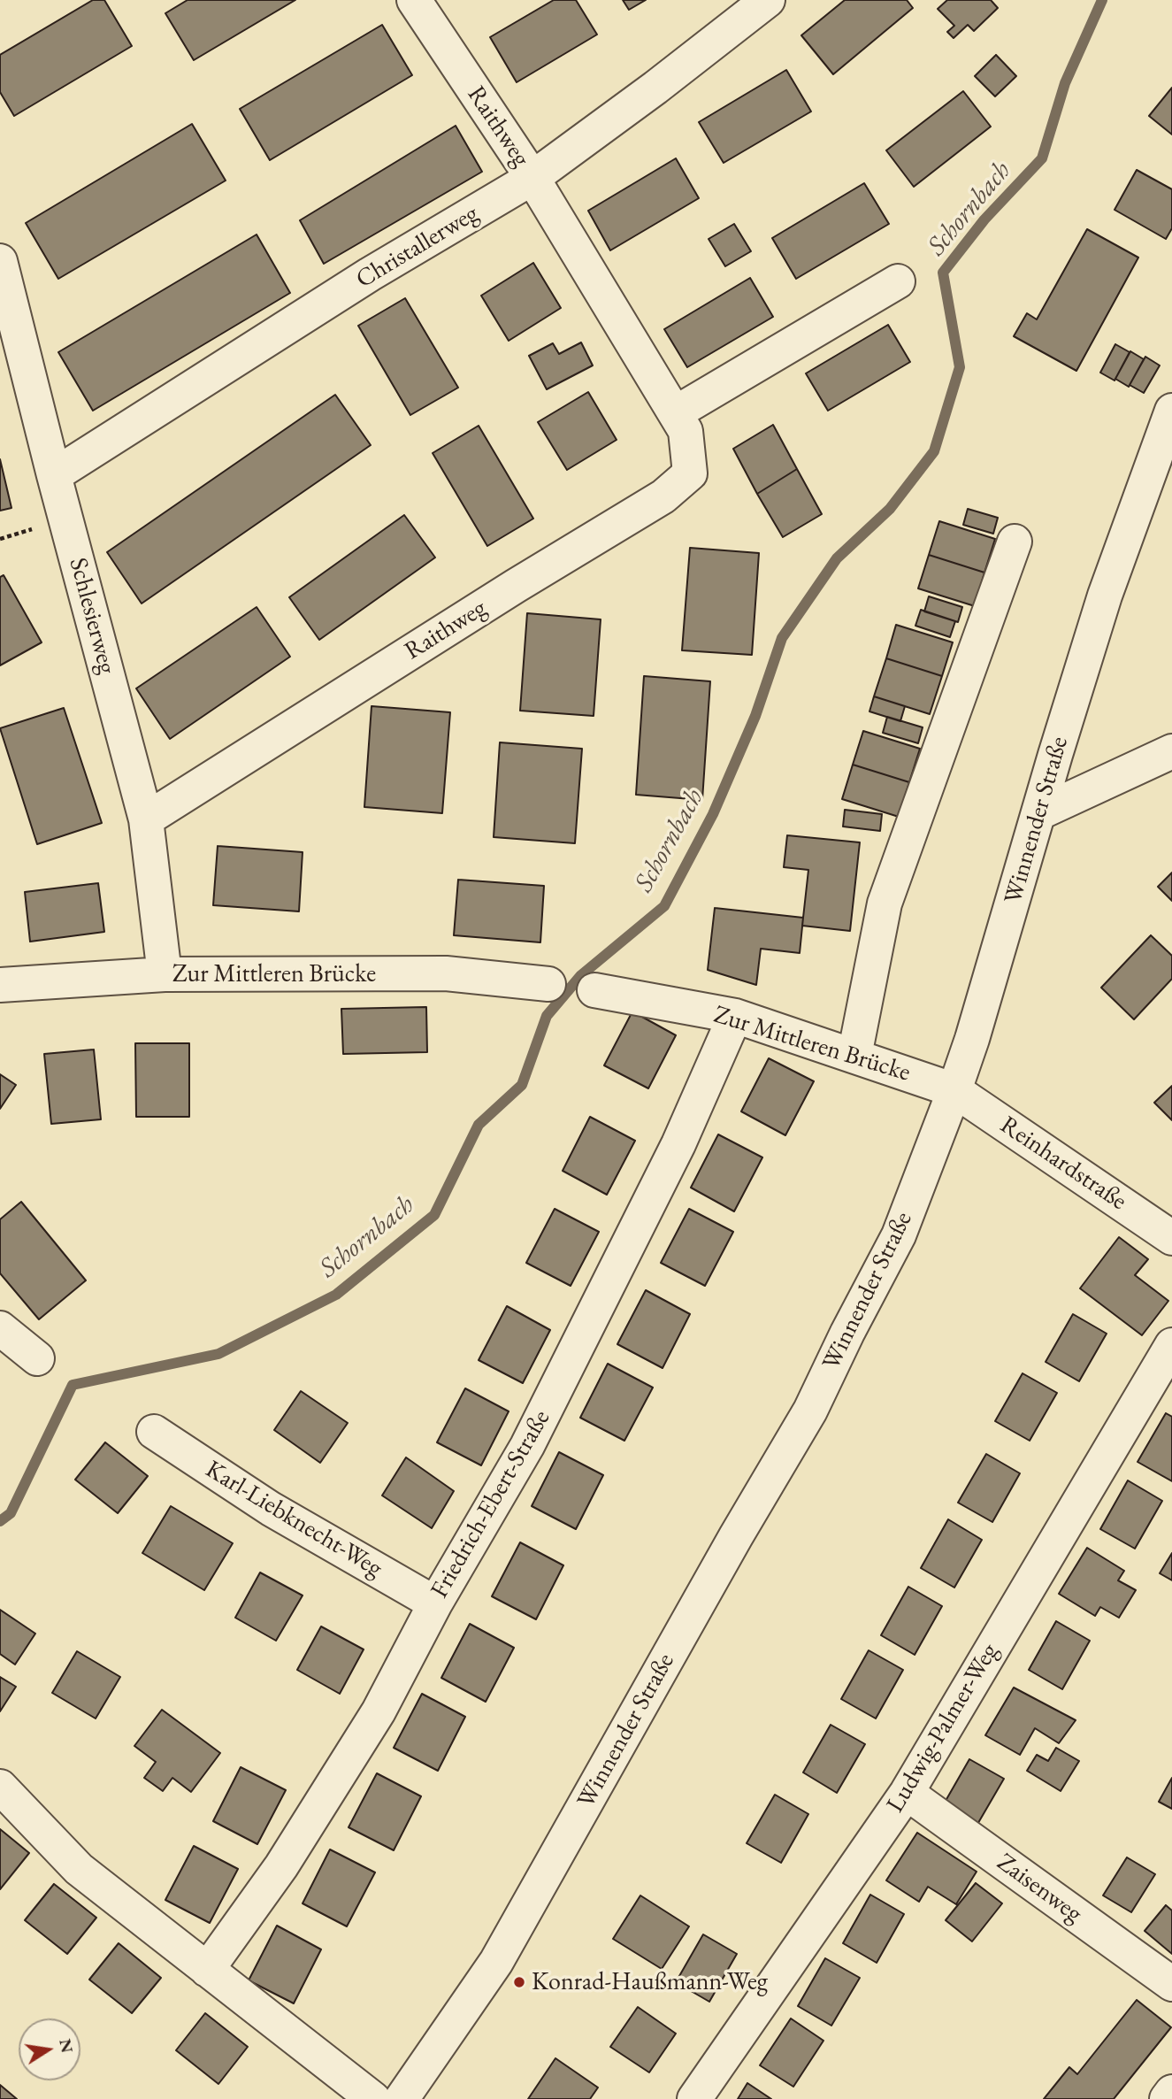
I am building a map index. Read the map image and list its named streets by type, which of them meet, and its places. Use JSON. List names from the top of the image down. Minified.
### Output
{"streets":{"street":["Raithweg","Christallerweg","Schlesierweg","Winnender Straße","Zur Mittleren Brücke","Reinhardstraße","Friedrich-Ebert-Straße","Karl-Liebknecht-Weg","Ludwig-Palmer-Weg","Zaisenweg"]},"crossings":[["Raithweg","Christallerweg"],["Raithweg","Schlesierweg"],["Christallerweg","Schlesierweg"],["Schlesierweg","Zur Mittleren Brücke"],["Winnender Straße","Zur Mittleren Brücke"],["Winnender Straße","Reinhardstraße"],["Zur Mittleren Brücke","Reinhardstraße"],["Zur Mittleren Brücke","Friedrich-Ebert-Straße"],["Friedrich-Ebert-Straße","Karl-Liebknecht-Weg"],["Ludwig-Palmer-Weg","Zaisenweg"]],"water":["Schornbach"],"places":["Konrad-Haußmann-Weg"],"north":"right"}
